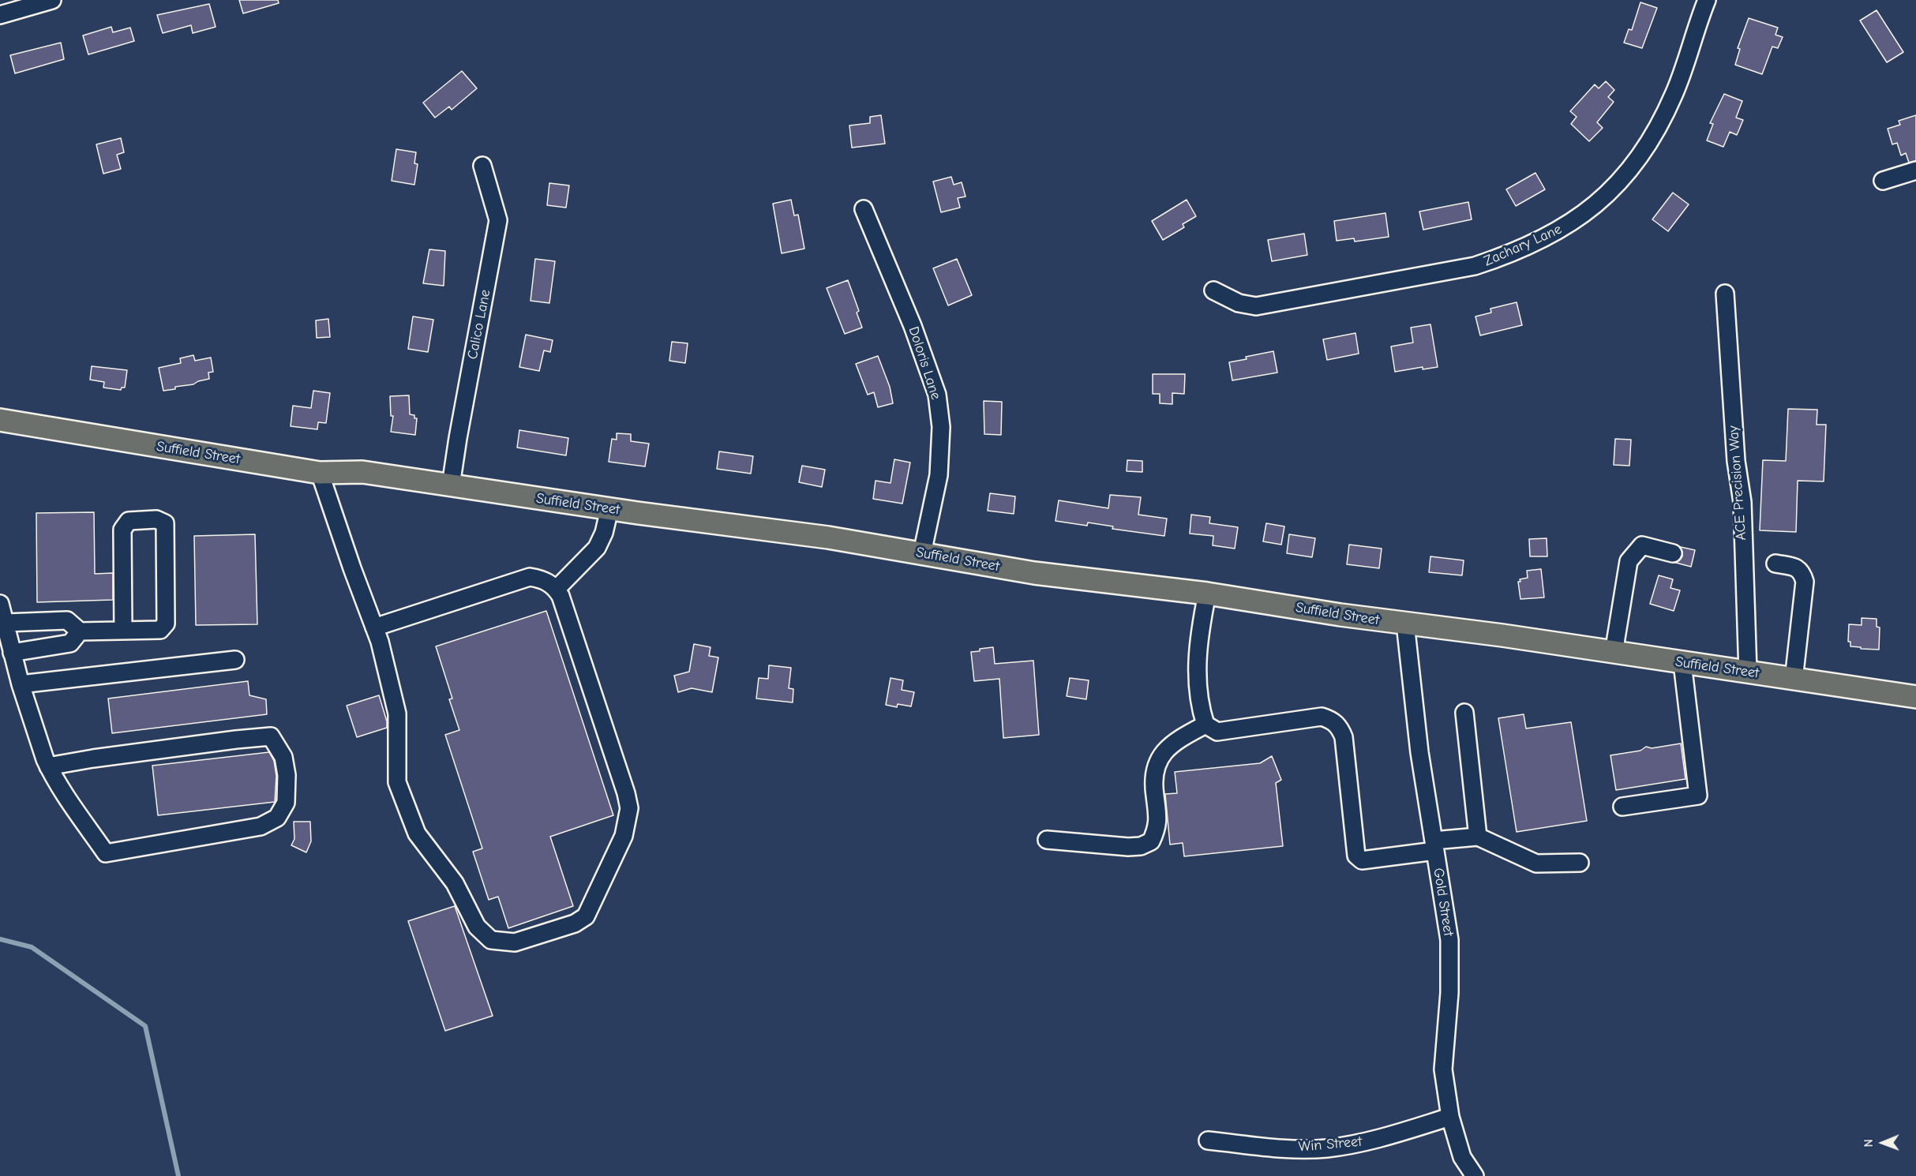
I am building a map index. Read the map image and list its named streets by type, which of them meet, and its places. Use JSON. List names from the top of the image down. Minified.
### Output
{"streets":{"main road":["Suffield Street"],"street":["Zachary Lane","Calico Lane","Doloris Lane","ACE Precision Way","Gold Street","Win Street"]},"crossings":[["Calico Lane","Suffield Street"],["Doloris Lane","Suffield Street"],["Suffield Street","ACE Precision Way"],["Suffield Street","Gold Street"],["Gold Street","Win Street"]],"north":"left"}
